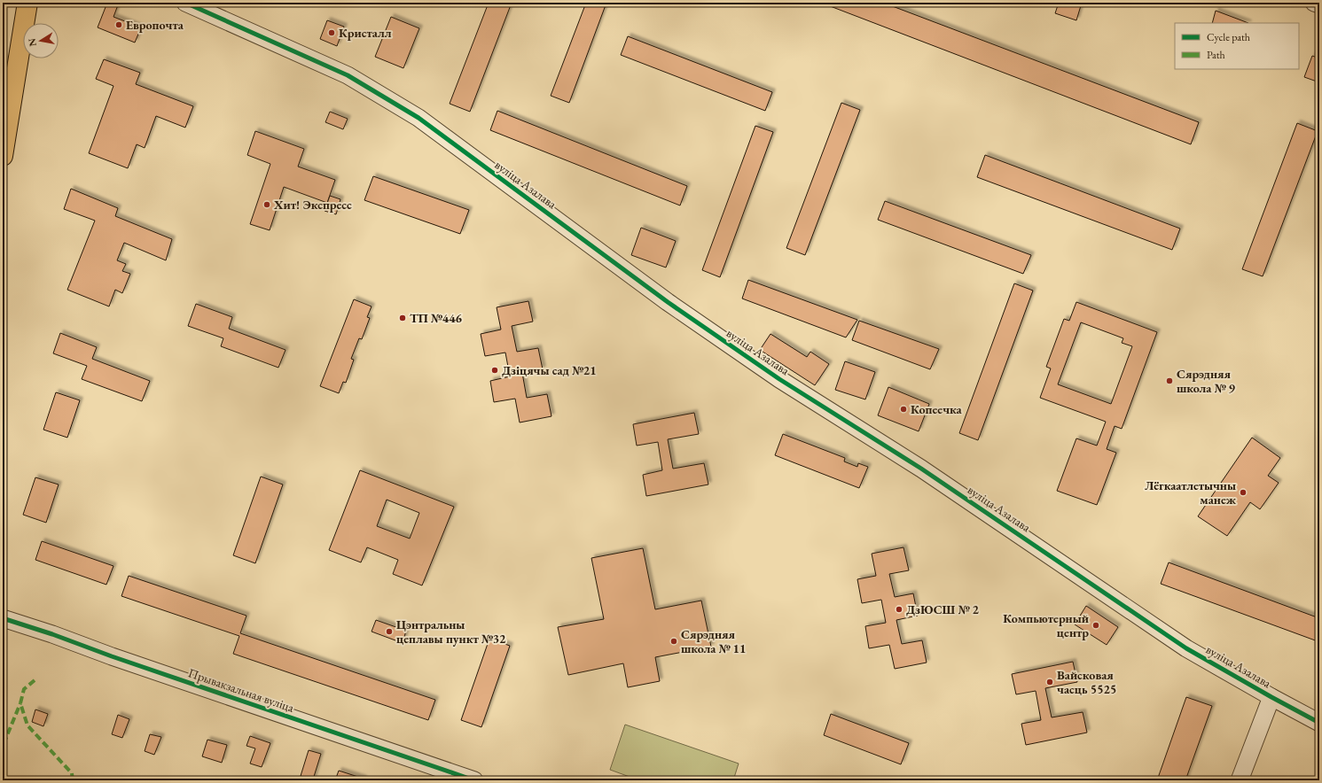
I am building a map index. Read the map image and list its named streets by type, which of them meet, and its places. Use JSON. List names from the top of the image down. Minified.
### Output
{"streets":{"street":["вуліца Азалава","Прывакзальная вуліца"]},"places":["Европочта","Кристалл","Хит! Экспресс","ТП №446","Дзіцячы сад №21","Сярэдняя школа № 9","Копеечка","Лёгкаатлетычны манеж","ДзЮСШ № 2","Компьютерный центр","Цэнтральны цеплавы пункт №32","Сярэдняя школа № 11","Вайсковая часць 5525"],"legend":["Cycle path","Path"],"north":"left"}
